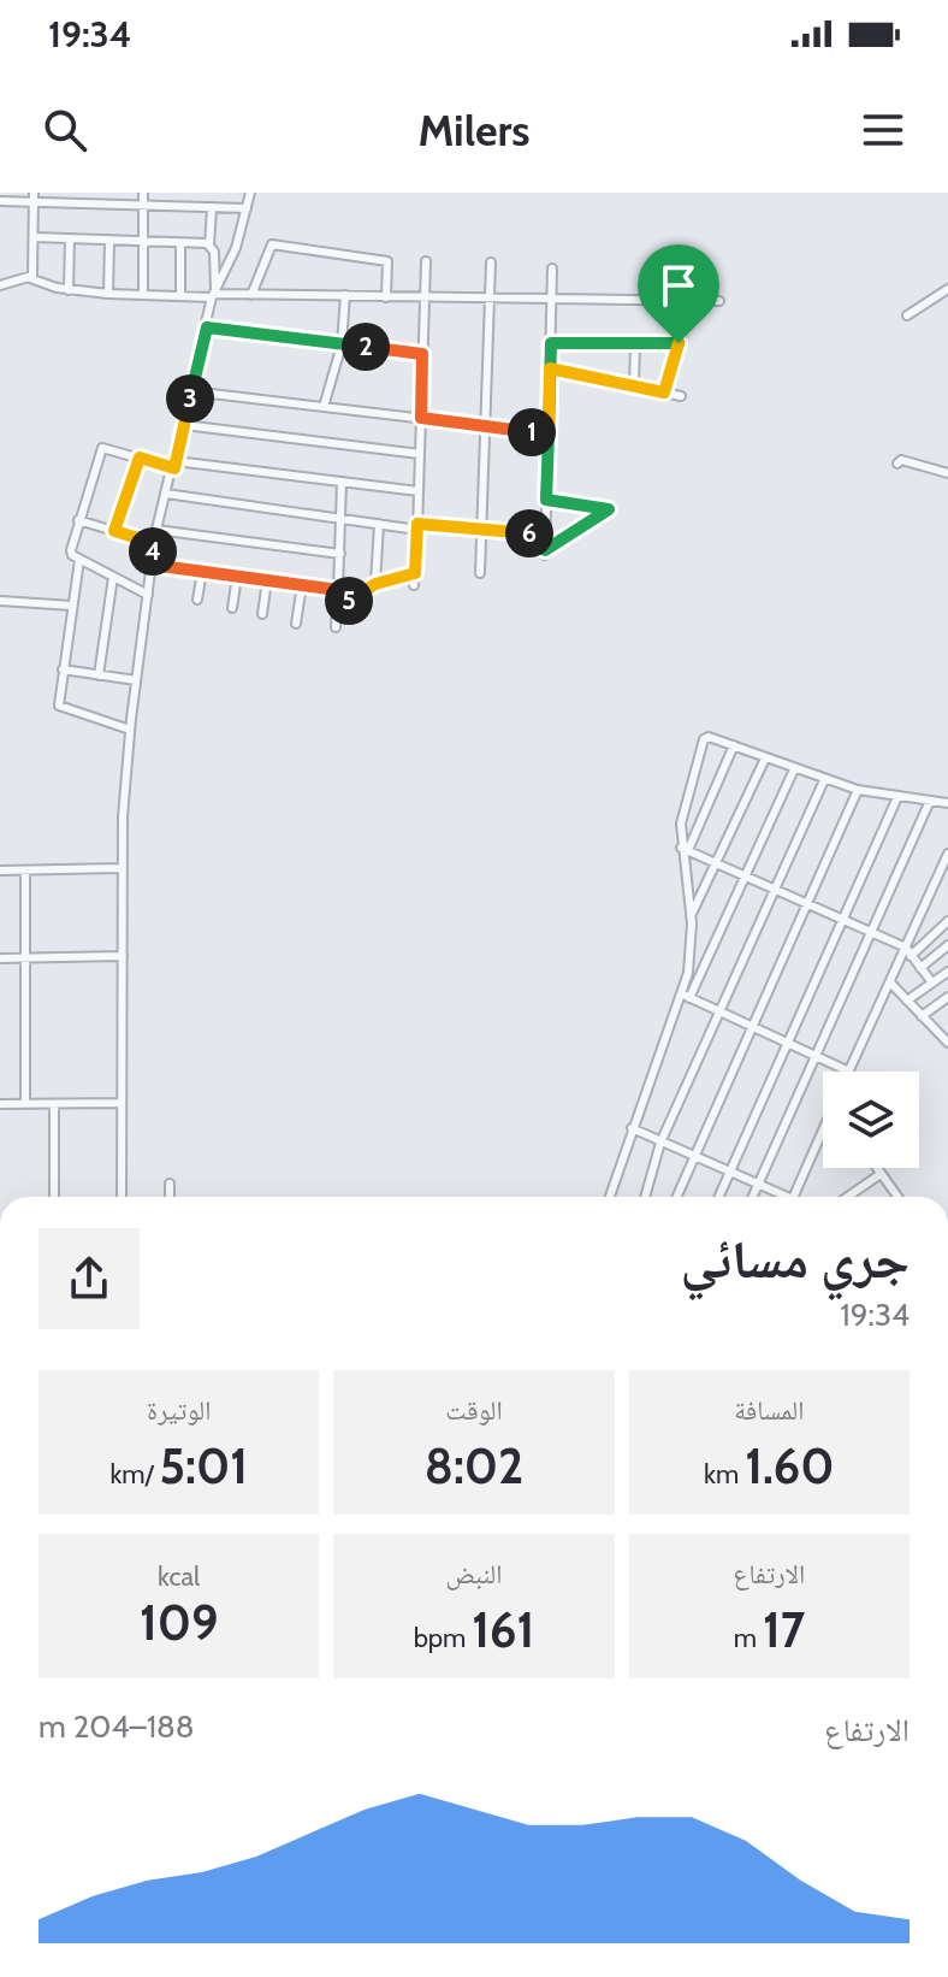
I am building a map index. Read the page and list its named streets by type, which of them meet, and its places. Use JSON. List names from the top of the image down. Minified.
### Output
{"page":{"status":"19:34","header":"Milers","pins":["2","3","1","6","4","5"],"heading":["جري مسائي","19:34"],"stats":[["المسافة","1.60 km"],["الوقت","8:02"],["الوتيرة","5:01 /km"],["الارتفاع","17 m"],["النبض","161 bpm"],["kcal","109"]],"chart":["الارتفاع","188–204 m"]}}
